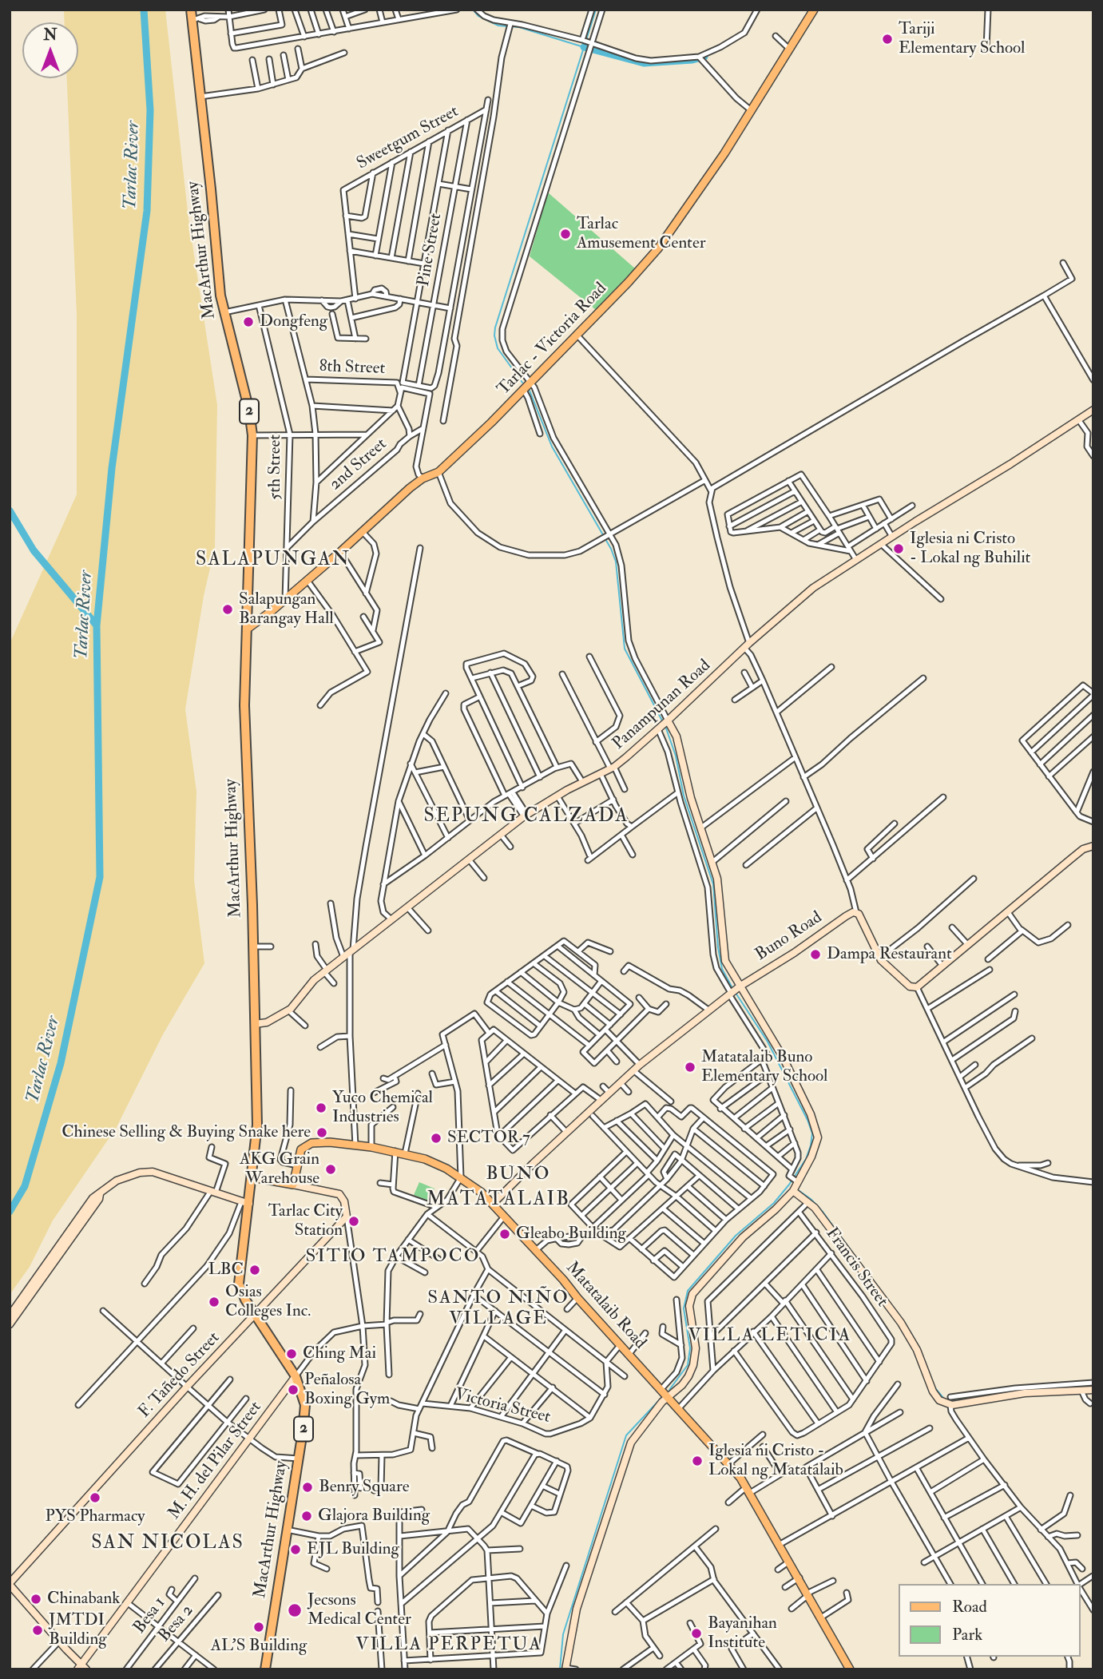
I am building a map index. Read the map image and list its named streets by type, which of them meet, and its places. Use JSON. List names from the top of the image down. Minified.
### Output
{"streets":{"highway":["MacArthur Highway","2"],"main road":["Tarlac - Victoria Road","Matatalaib Road"],"street":["Sweetgum Street","Pine Street","8th Street","2nd Street","5th Street","Panampunan Road","Buno Road","Francis Street","F. Tañedo Street","Victoria Street","M. H. del Pilar Street","Besa 1","Besa 2"]},"crossings":[["Sweetgum Street","Pine Street"],["MacArthur Highway","Tarlac - Victoria Road"],["MacArthur Highway","Panampunan Road"],["MacArthur Highway","F. Tañedo Street"],["MacArthur Highway","M. H. del Pilar Street"],["Tarlac - Victoria Road","5th Street"],["2nd Street","5th Street"],["Buno Road","Matatalaib Road"]],"districts":["SALAPUNGAN","SEPUNG CALZADA","BUNO","MATATALAIB","SITIO TAMPOCO","SANTO NIÑO VILLAGE","VILLA LETICIA","SAN NICOLAS","VILLA PERPETUA"],"water":["Tarlac River"],"places":["Tariji Elementary School","Tarlac Amusement Center","Dongfeng","Iglesia ni Cristo - Lokal ng Buhilit","Salapungan Barangay Hall","Dampa Restaurant","Matatalaib Buno Elementary School","Yuco Chemical Industries","Chinese Selling & Buying Snake here","SECTOR 7","AKG Grain Warehouse","Tarlac City Station","Gleabo Building","LBC","Osias Colleges Inc.","Ching Mai","Peñalosa Boxing Gym","Iglesia ni Cristo - Lokal ng Matatalaib","Benry Square","PYS Pharmacy","Glajora Building","EJL Building","Chinabank","Jecsons Medical Center","AL'S Building","JMTDI Building","Bayanihan Institute"],"legend":["Road","Park"],"north":"top"}
